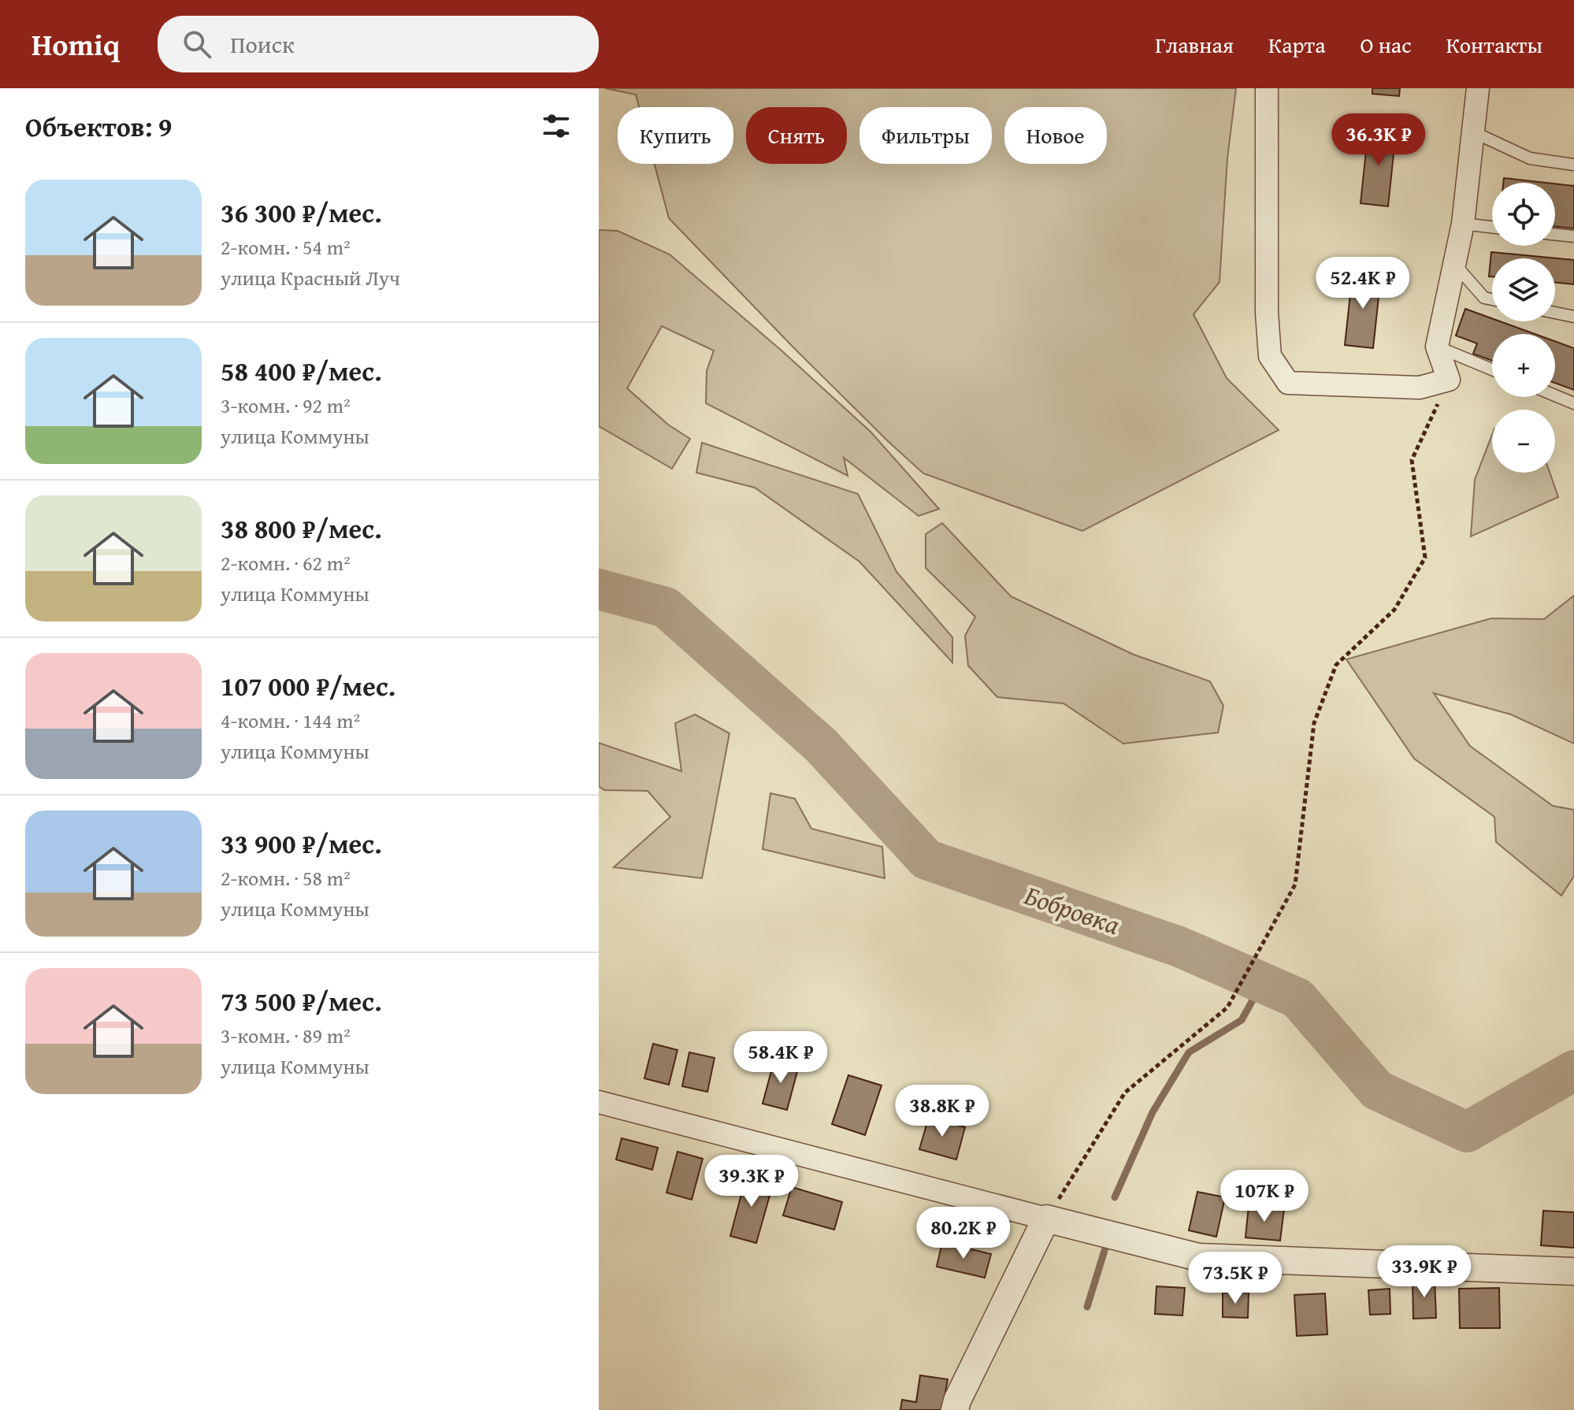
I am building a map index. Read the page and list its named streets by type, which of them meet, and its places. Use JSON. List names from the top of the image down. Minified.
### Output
{"water":["Бобровка"],"page":{"header":"Homiq","search":"Поиск","nav":["Главная","Карта","О нас","Контакты"],"heading":"Объектов: 9","chip":["Купить","Снять","Фильтры","Новое"],"price":["36.3K ₽","52.4K ₽","58.4K ₽","38.8K ₽","39.3K ₽","107K ₽","80.2K ₽","33.9K ₽","73.5K ₽"],"list":[{"name":"36 300 ₽/мес.","note":"2-комн. · 54 m² · улица Красный Луч"},{"name":"58 400 ₽/мес.","note":"3-комн. · 92 m² · улица Коммуны"},{"name":"38 800 ₽/мес.","note":"2-комн. · 62 m² · улица Коммуны"},{"name":"107 000 ₽/мес.","note":"4-комн. · 144 m² · улица Коммуны"},{"name":"33 900 ₽/мес.","note":"2-комн. · 58 m² · улица Коммуны"},{"name":"73 500 ₽/мес.","note":"3-комн. · 89 m² · улица Коммуны"}],"map_buttons":["+","−"]}}
